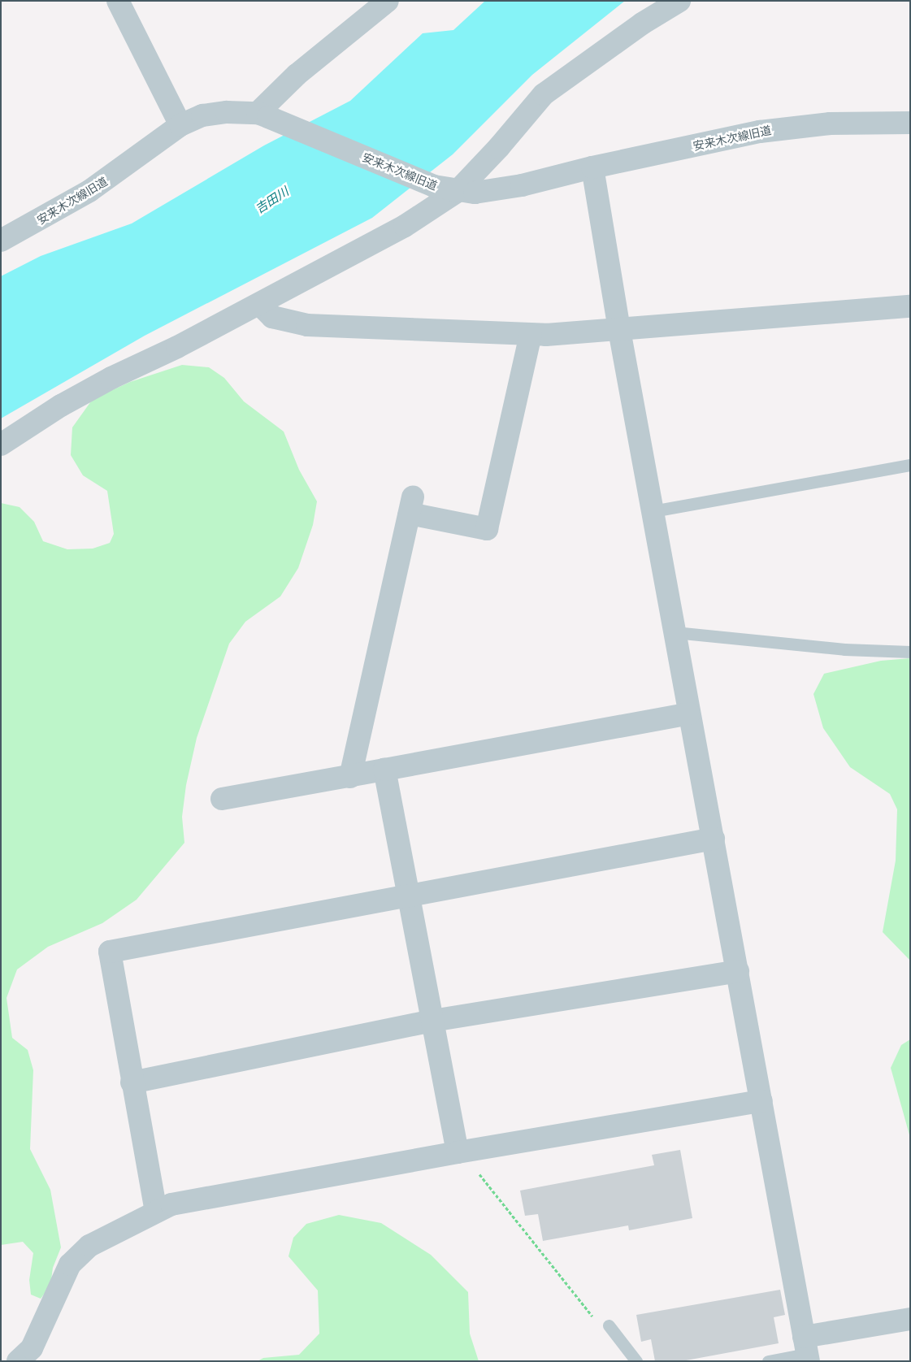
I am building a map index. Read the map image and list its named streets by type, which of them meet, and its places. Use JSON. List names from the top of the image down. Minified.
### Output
{"streets":{"street":["安来木次線旧道"]},"water":["吉田川"]}
